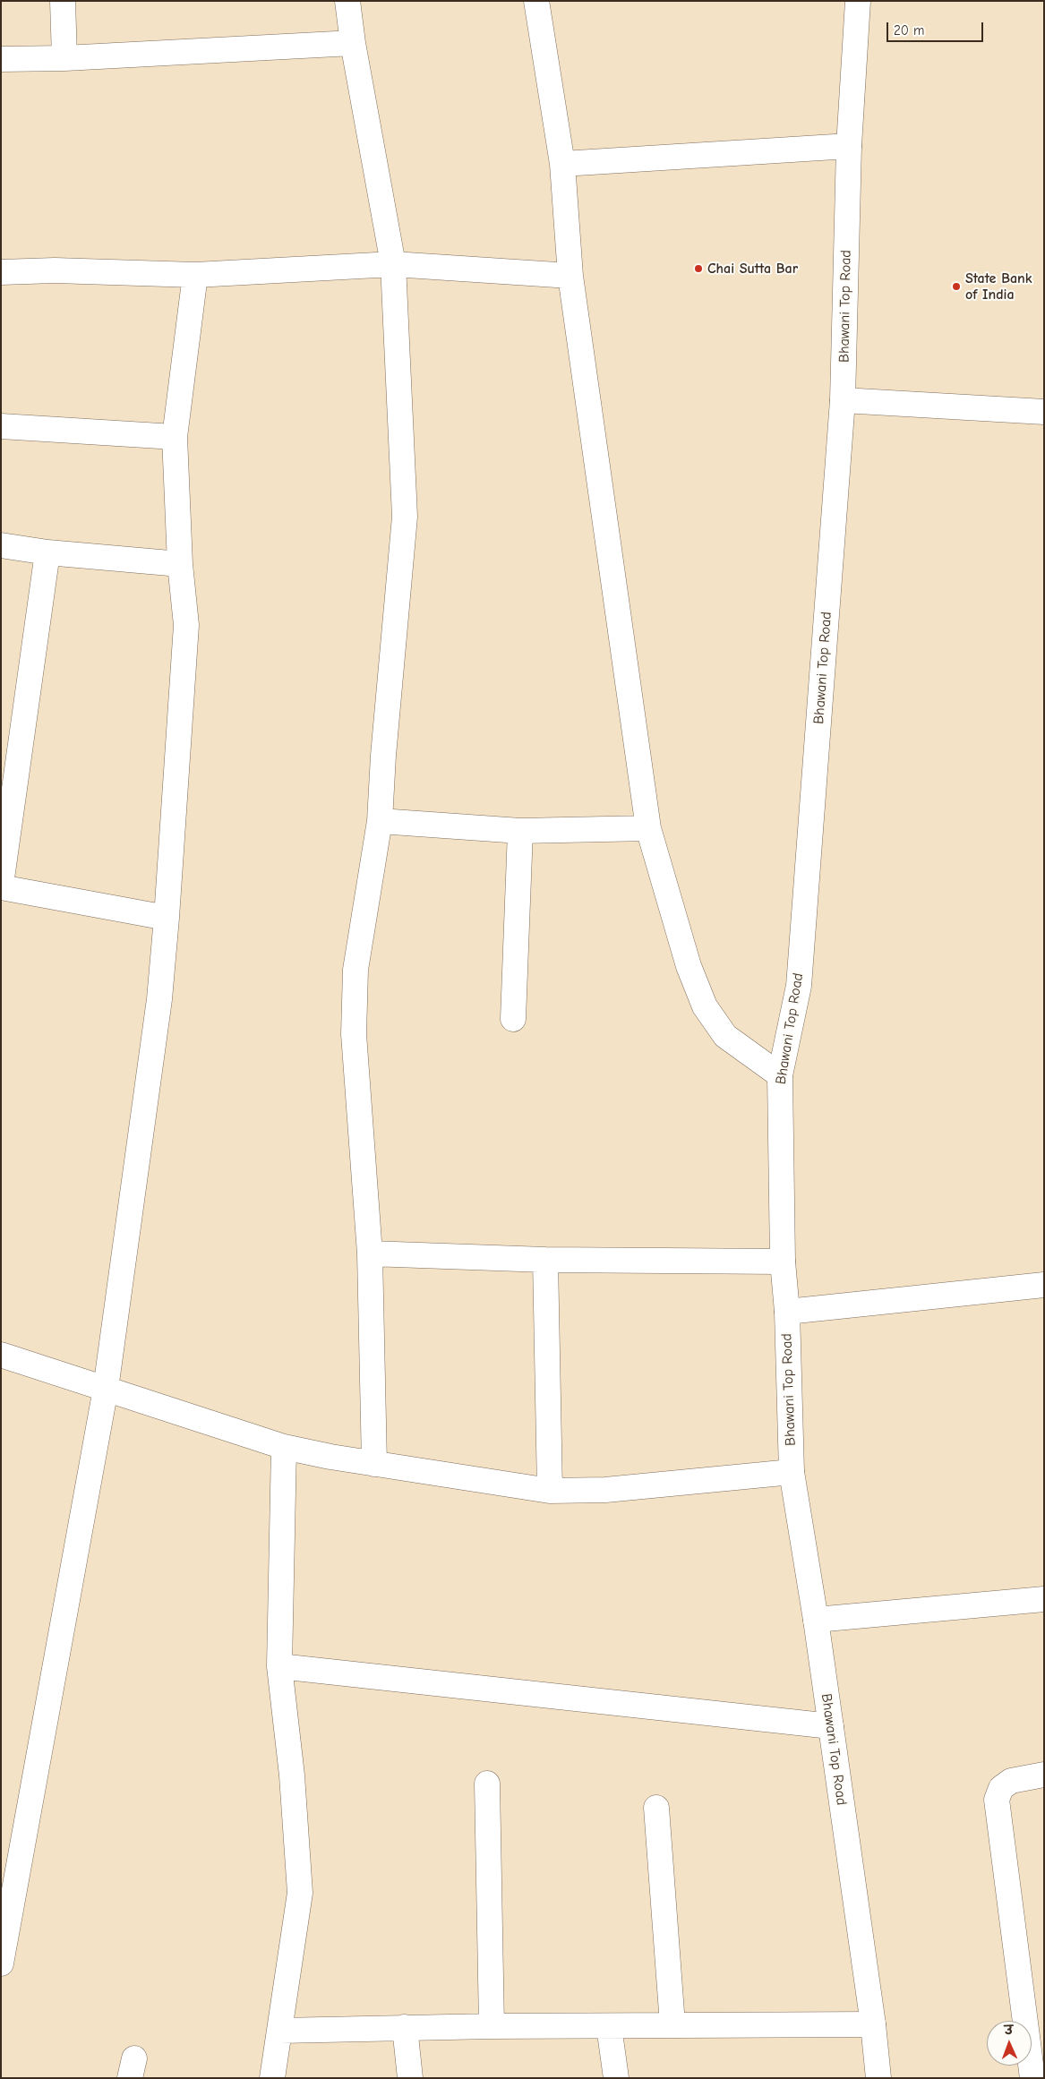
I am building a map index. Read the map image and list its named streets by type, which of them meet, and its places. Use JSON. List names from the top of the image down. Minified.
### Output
{"streets":{"street":["Bhawani Top Road"]},"places":["Chai Sutta Bar","State Bank of India"],"scale_bar":"20 m","north":"top"}
